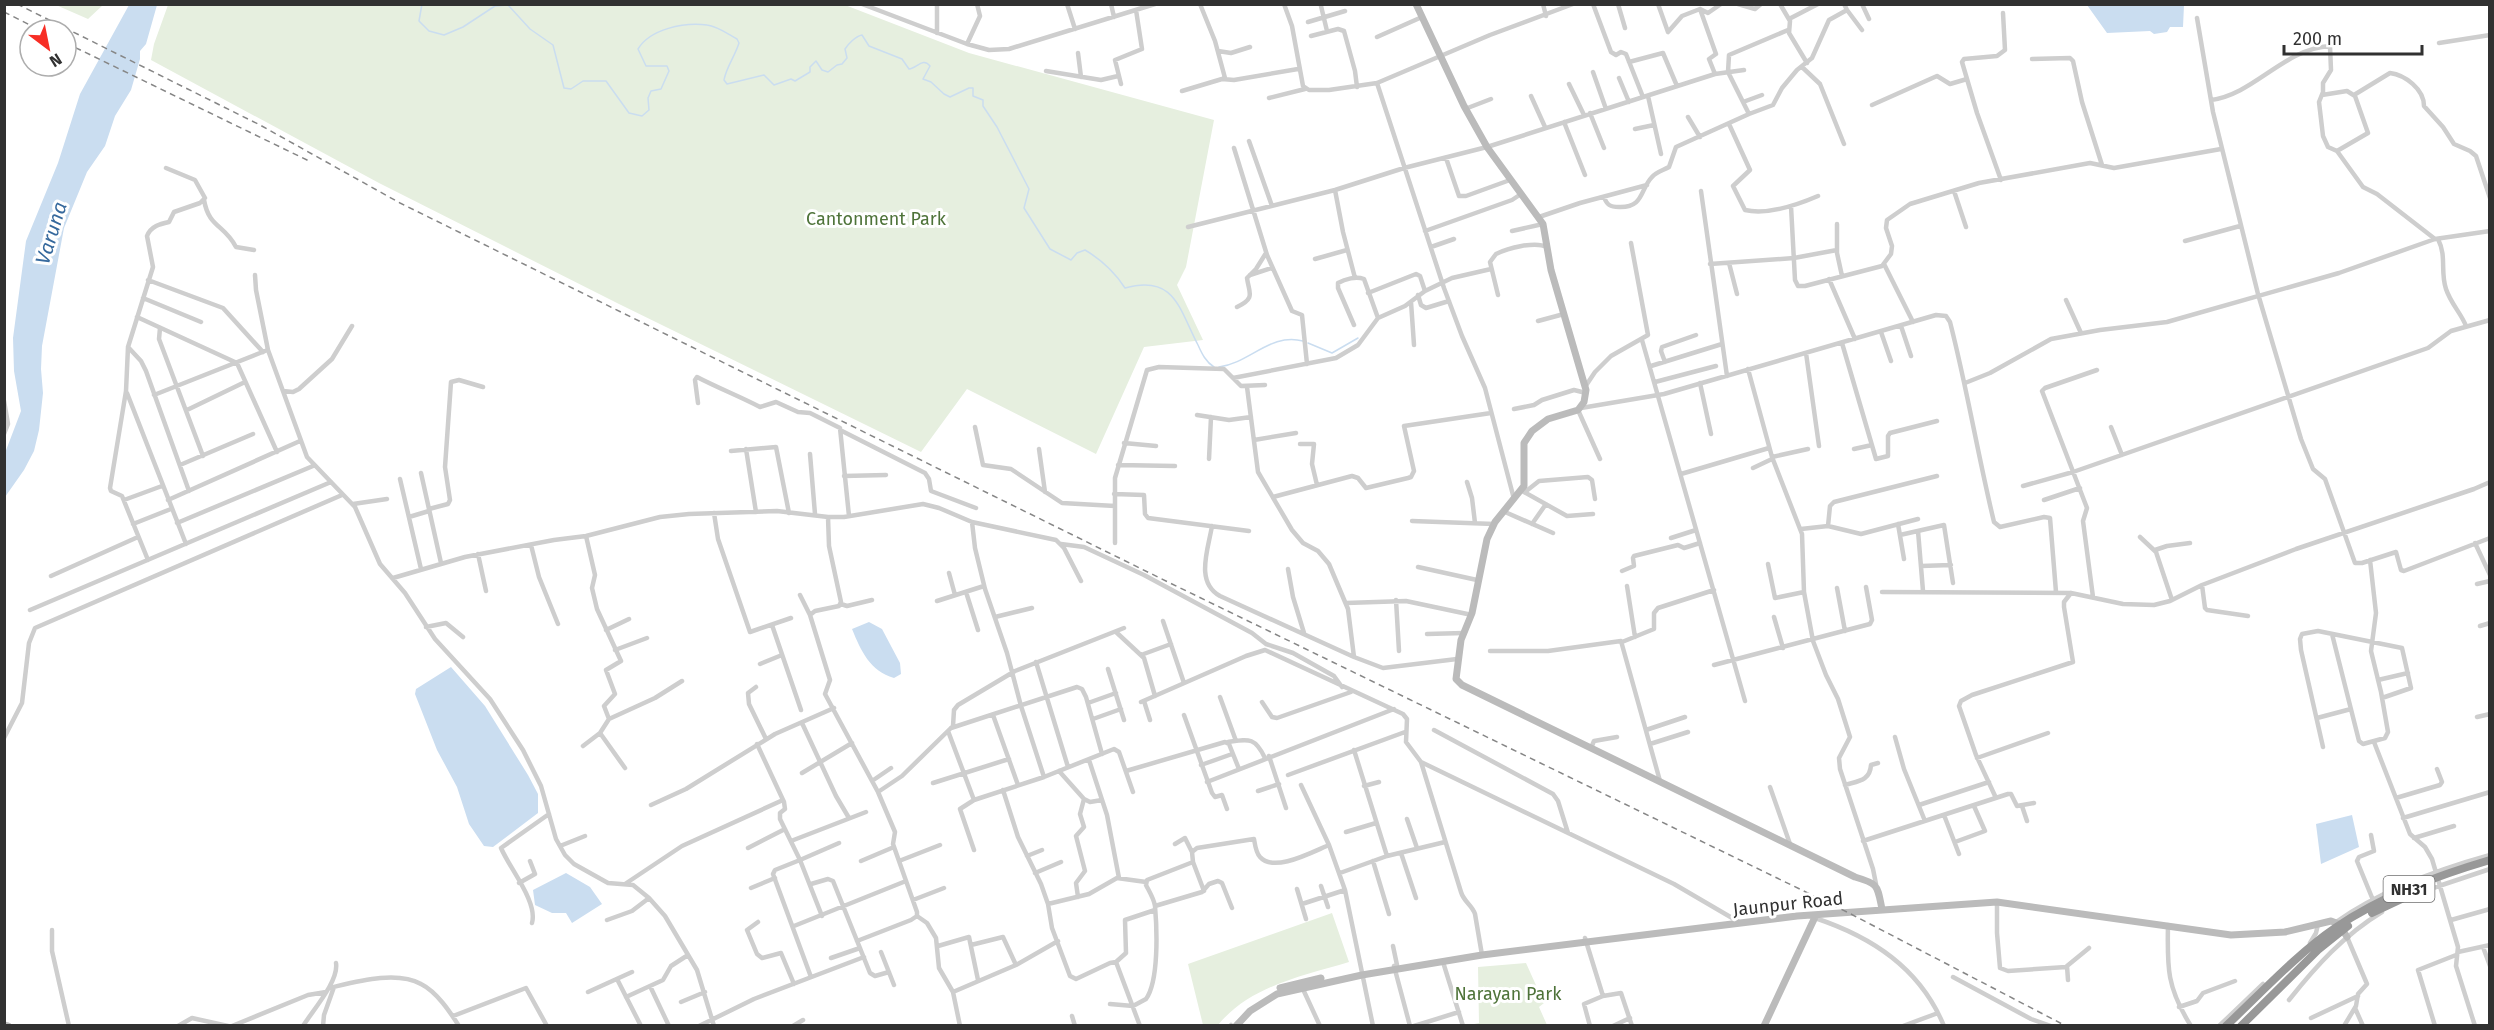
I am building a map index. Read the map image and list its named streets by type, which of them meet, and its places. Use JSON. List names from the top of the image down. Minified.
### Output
{"streets":{"highway":["NH31"],"street":["Jaunpur Road"]},"crossings":[["NH31","Jaunpur Road"]],"water":["Varuna"],"parks":["Cantonment Park","Narayan Park"],"scale_bar":"200 m","north":"bottom right"}
